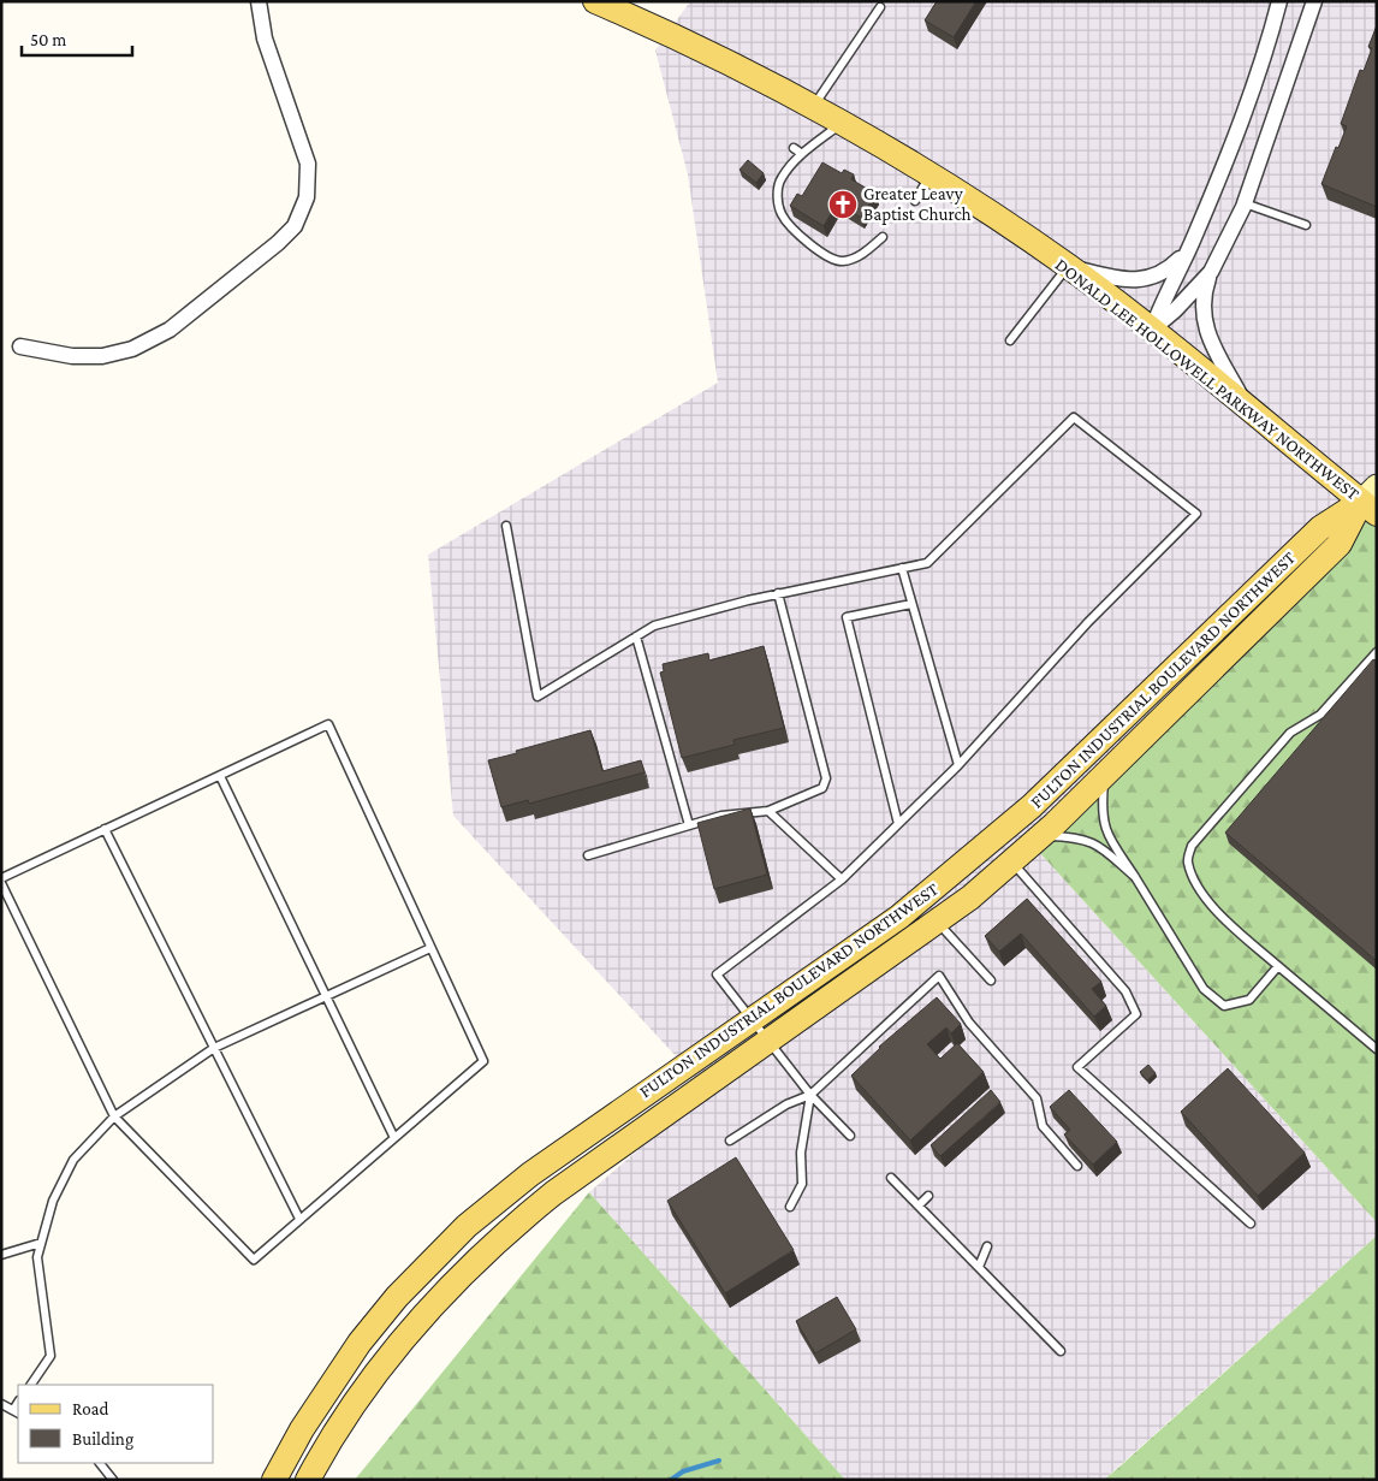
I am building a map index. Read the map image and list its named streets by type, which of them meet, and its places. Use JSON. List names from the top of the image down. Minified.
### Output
{"streets":{"main road":["DONALD LEE HOLLOWELL PARKWAY NORTHWEST","FULTON INDUSTRIAL BOULEVARD NORTHWEST"]},"crossings":[["DONALD LEE HOLLOWELL PARKWAY NORTHWEST","FULTON INDUSTRIAL BOULEVARD NORTHWEST"]],"places":{"church":["Greater Leavy Baptist Church"]},"legend":["Road","Building"],"scale_bar":"50 m"}
